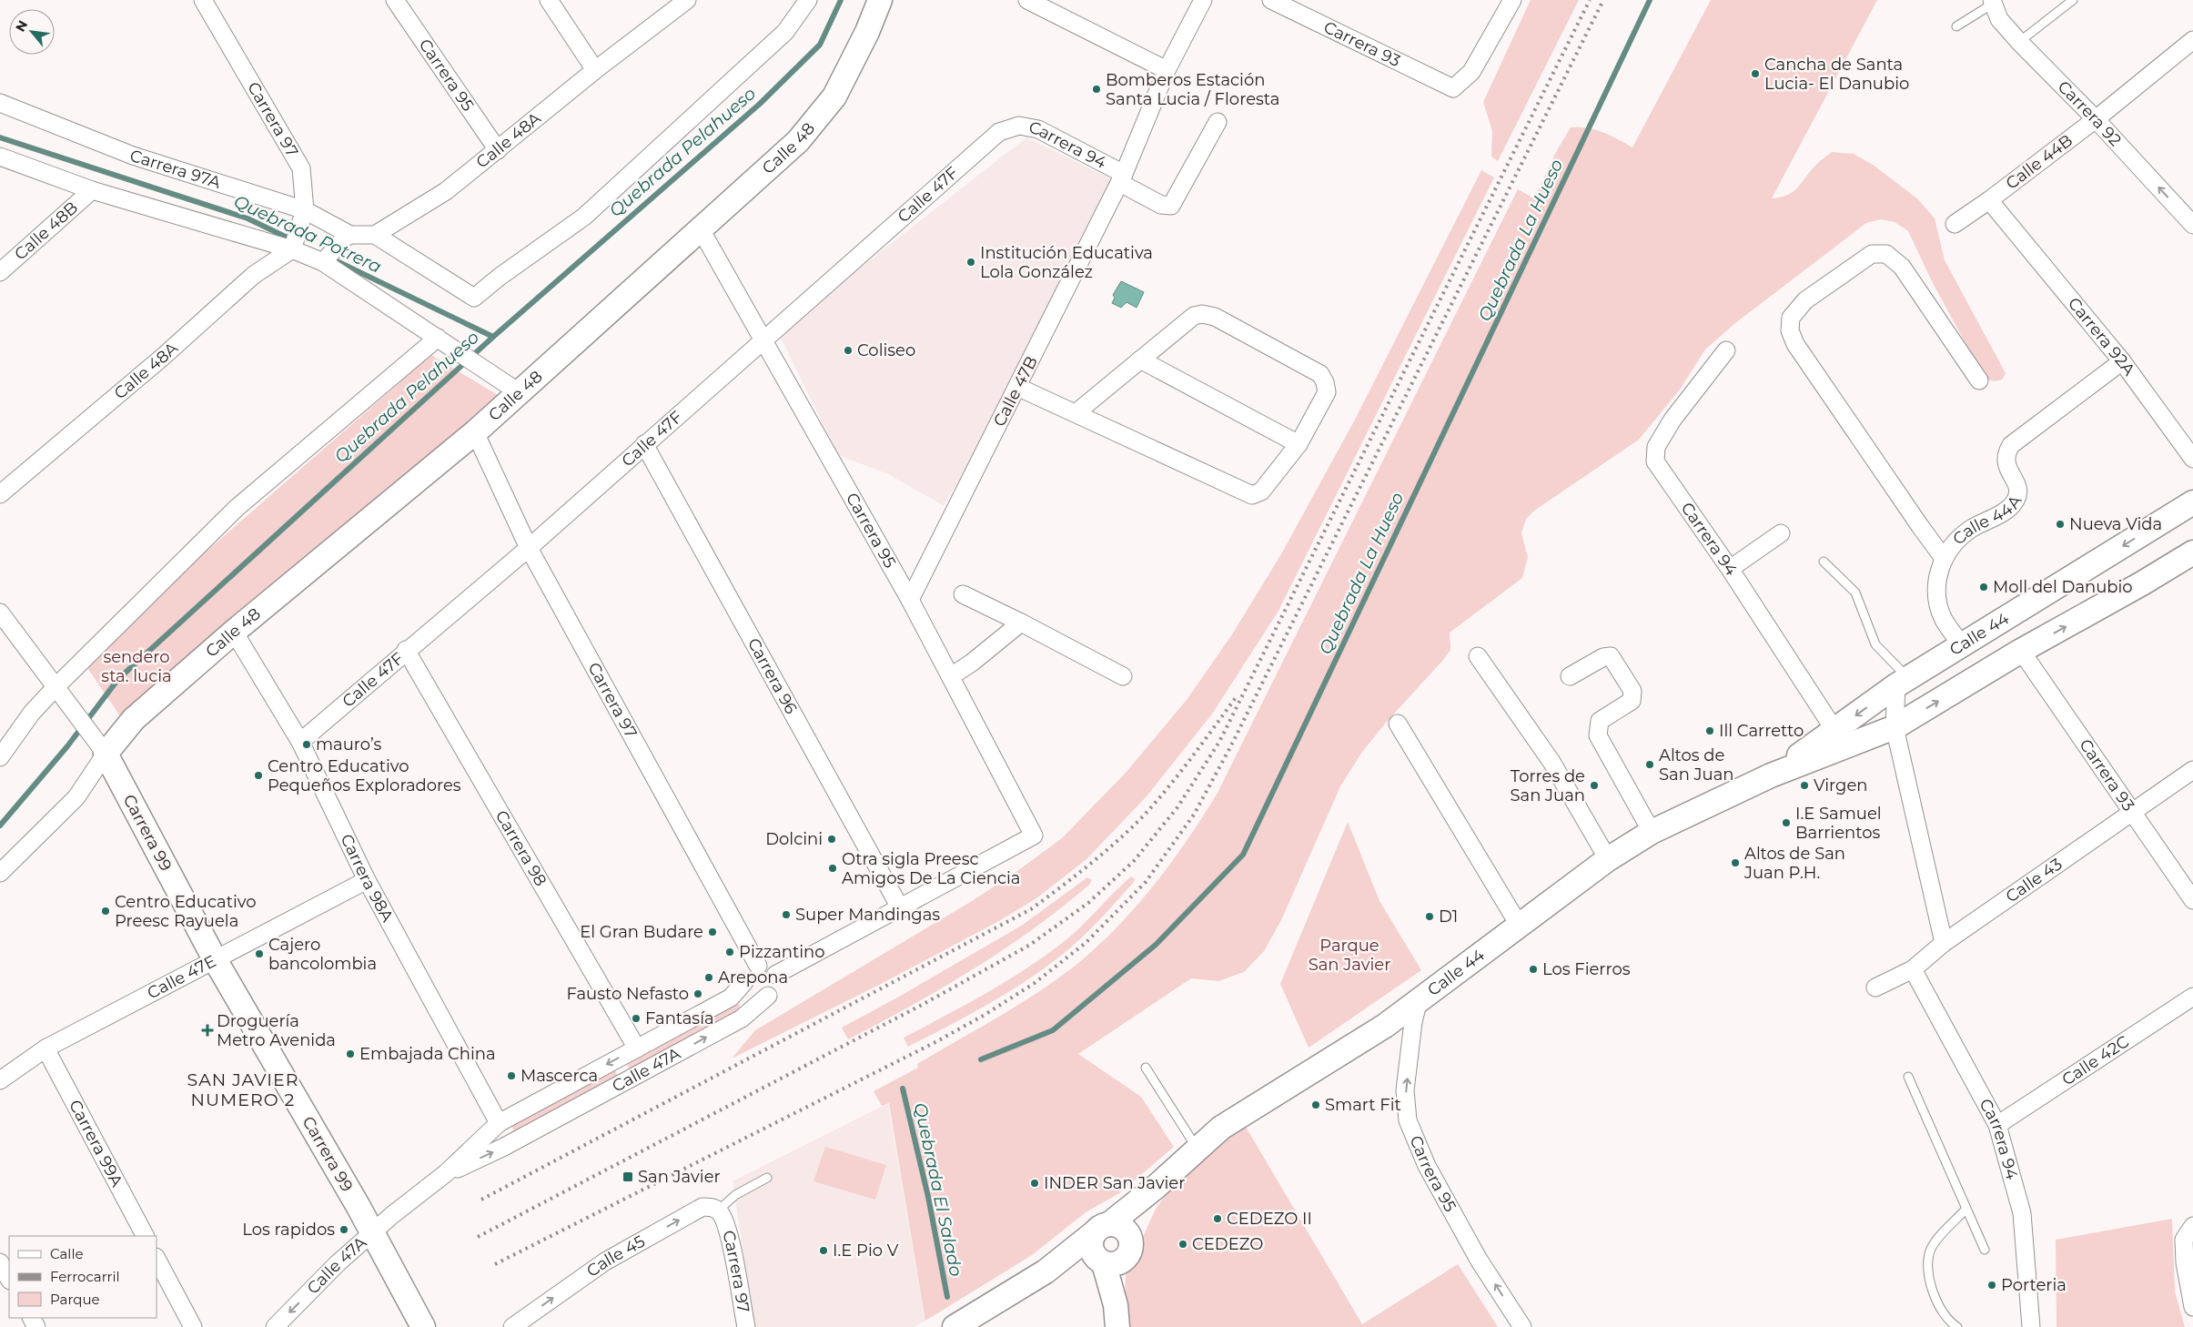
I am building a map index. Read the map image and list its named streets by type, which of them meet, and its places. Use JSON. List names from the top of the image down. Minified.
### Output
{"streets":{"street":["Carrera 93","Carrera 95","Carrera 92","Carrera 97","Calle 48A","Carrera 94","Calle 48","Calle 44B","Carrera 97A","Calle 47F","Calle 48B","Carrera 92A","Calle 47B","Calle 44A","Calle 44","Carrera 96","Carrera 99","Carrera 98","Carrera 98A","Calle 43","Calle 47E","Calle 42C","Calle 47A","Carrera 99A","Calle 45"]},"crossings":[["Carrera 93","Calle 44"],["Carrera 93","Calle 43"],["Carrera 95","Calle 48A"],["Carrera 95","Calle 48"],["Carrera 95","Calle 47F"],["Carrera 95","Calle 47B"],["Carrera 95","Calle 44"],["Carrera 95","Carrera 96"],["Carrera 92","Calle 44B"],["Carrera 97","Calle 48A"],["Carrera 97","Calle 48"],["Carrera 97","Carrera 97A"],["Carrera 97","Calle 47F"],["Carrera 97","Calle 47A"],["Carrera 97","Calle 45"],["Carrera 94","Calle 47F"],["Carrera 94","Calle 47B"],["Carrera 94","Calle 44"],["Carrera 94","Calle 43"],["Carrera 94","Calle 42C"],["Calle 48","Carrera 99"],["Calle 48","Carrera 98A"],["Calle 44B","Carrera 92A"],["Calle 47F","Carrera 96"],["Calle 47F","Carrera 98"],["Calle 47F","Carrera 98A"],["Carrera 92A","Calle 44A"],["Calle 44A","Calle 44"],["Carrera 99","Calle 47E"],["Carrera 99","Calle 47A"],["Carrera 98","Calle 47A"],["Carrera 98A","Calle 47E"],["Carrera 98A","Calle 47A"],["Calle 47E","Carrera 99A"]],"one_way":["Carrera 92","Calle 45"],"districts":["SAN JAVIER NUMERO 2"],"water":["Quebrada Pelahueso","Quebrada Potrera","Quebrada La Hueso","Quebrada El Salado"],"parks":["sendero sta. lucia","Parque San Javier"],"places":{"other":["Cancha de Santa Lucia- El Danubio","Bomberos Estación Santa Lucia / Floresta","Institución Educativa Lola González","Coliseo","Nueva Vida","Moll del Danubio","Ill Carretto","mauro’s","Altos de San Juan","Centro Educativo Pequeños Exploradores","Torres de San Juan","Virgen","I.E Samuel Barrientos","Dolcini","Altos de San Juan P.H.","Otra sigla Preesc Amigos De La Ciencia","Centro Educativo Preesc Rayuela","Super Mandingas","D1","El Gran Budare","Pizzantino","Cajero bancolombia","Los Fierros","Arepona","Fausto Nefasto","Fantasía","Embajada China","Mascerca","Smart Fit","INDER San Javier","CEDEZO II","Los rapidos","CEDEZO","I.E Pio V","Porteria"],"health":["Droguería Metro Avenida"],"transit":["San Javier"]},"legend":["Calle","Ferrocarril","Parque"],"north":"top left"}
